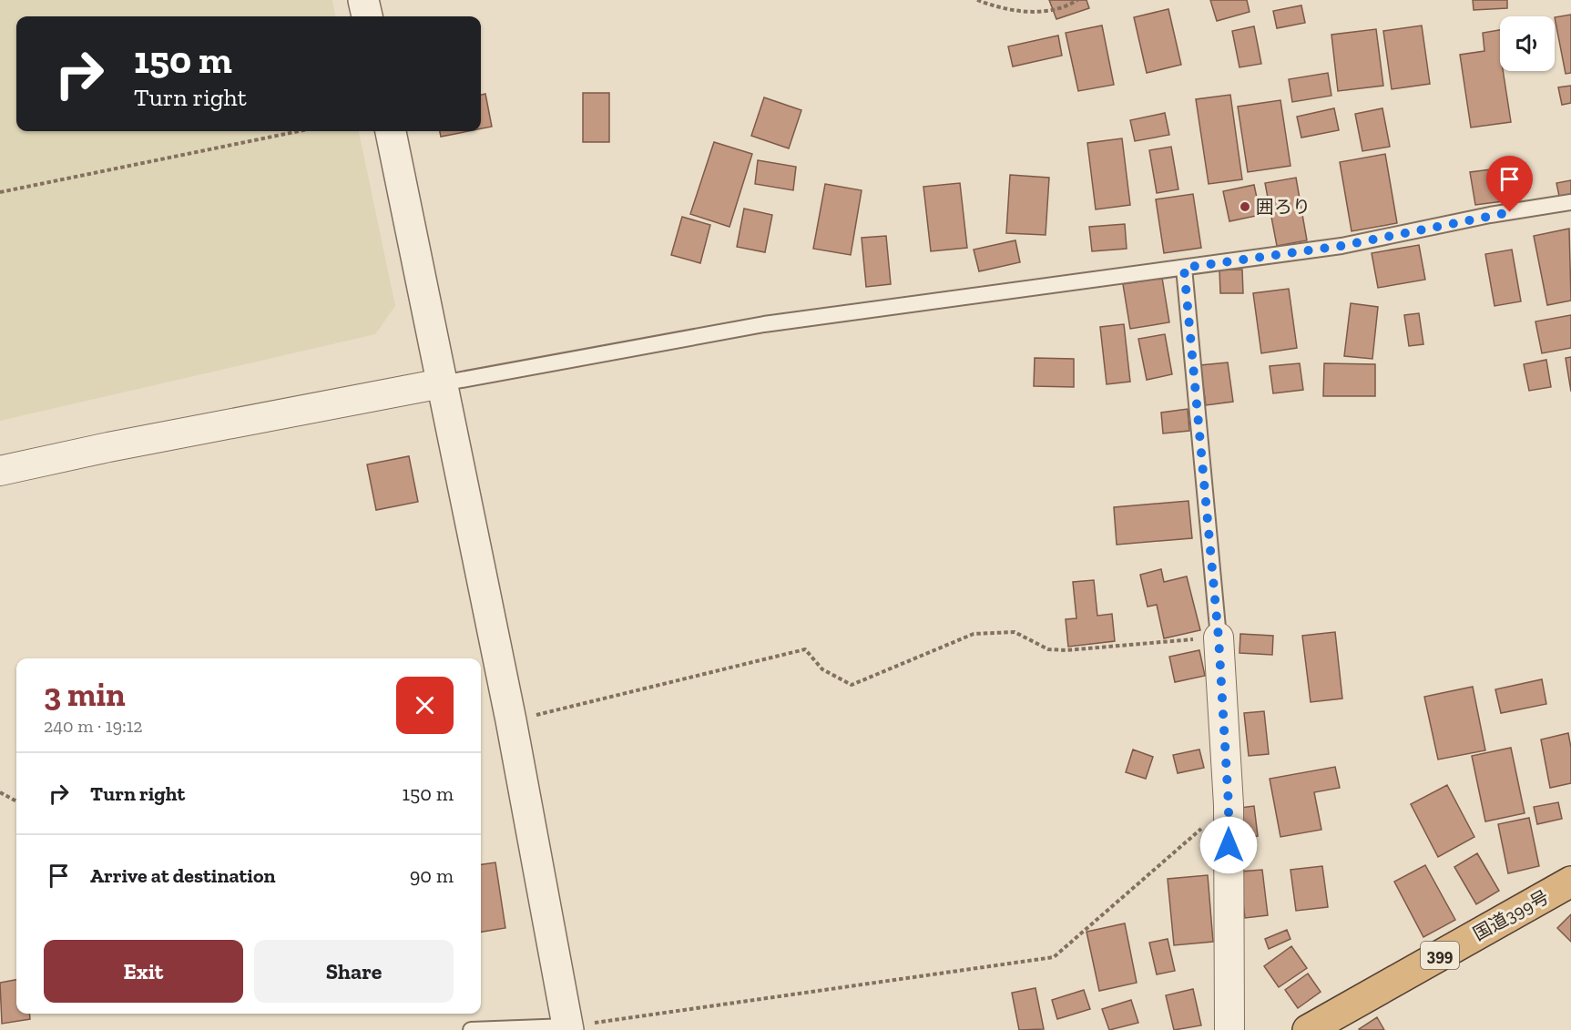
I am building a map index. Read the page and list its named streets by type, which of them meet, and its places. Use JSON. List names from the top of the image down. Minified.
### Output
{"streets":{"highway":["国道399号","399"]},"places":["囲ろり"],"page":{"turn":["150 m","Turn right"],"heading":["3 min","240 m · 19:12"],"list":[{"name":"Turn right","value":"150 m"},{"name":"Arrive at destination","value":"90 m"}],"buttons":["Exit","Share"]}}
